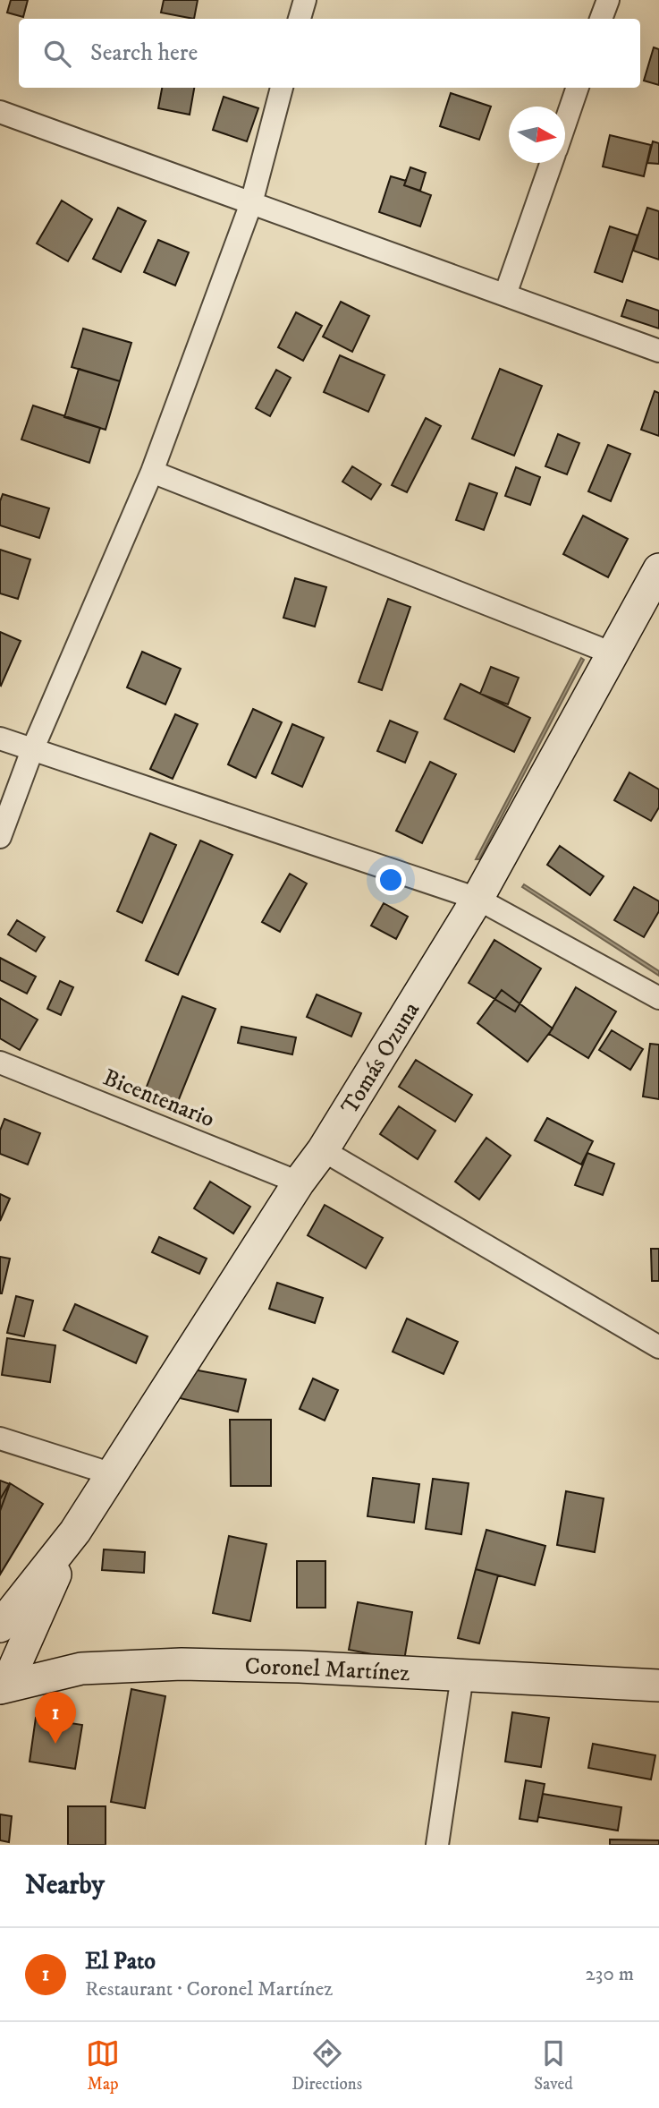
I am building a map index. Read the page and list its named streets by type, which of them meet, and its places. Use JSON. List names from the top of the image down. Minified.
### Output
{"streets":{"street":["Tomás Ozuna","Bicentenario","Coronel Martínez"]},"crossings":[["Tomás Ozuna","Bicentenario"],["Tomás Ozuna","Coronel Martínez"]],"north":"right","page":{"search":"Search here","pins":"1","heading":"Nearby","list":[{"mark":"1","name":"El Pato","note":"Restaurant · Coronel Martínez","value":"230 m"}],"nav":["Map","Directions","Saved"]}}
